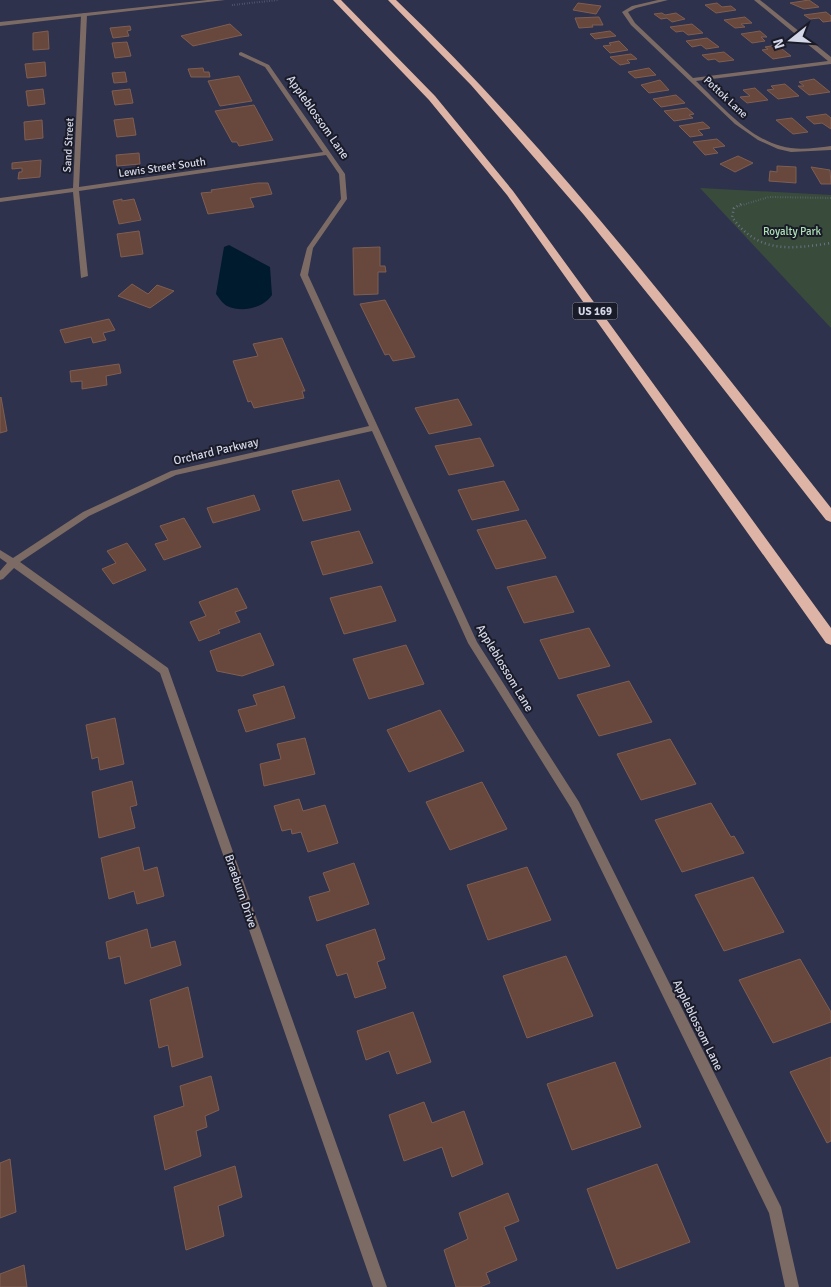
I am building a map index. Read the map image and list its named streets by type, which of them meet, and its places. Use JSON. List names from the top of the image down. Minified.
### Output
{"streets":{"highway":["US 169"],"street":["Pottok Lane","Appleblossom Lane","Sand Street","Lewis Street South","Orchard Parkway","Braeburn Drive"]},"crossings":[["Appleblossom Lane","Lewis Street South"],["Appleblossom Lane","Orchard Parkway"],["Sand Street","Lewis Street South"],["Orchard Parkway","Braeburn Drive"]],"parks":["Royalty Park"],"north":"left"}
